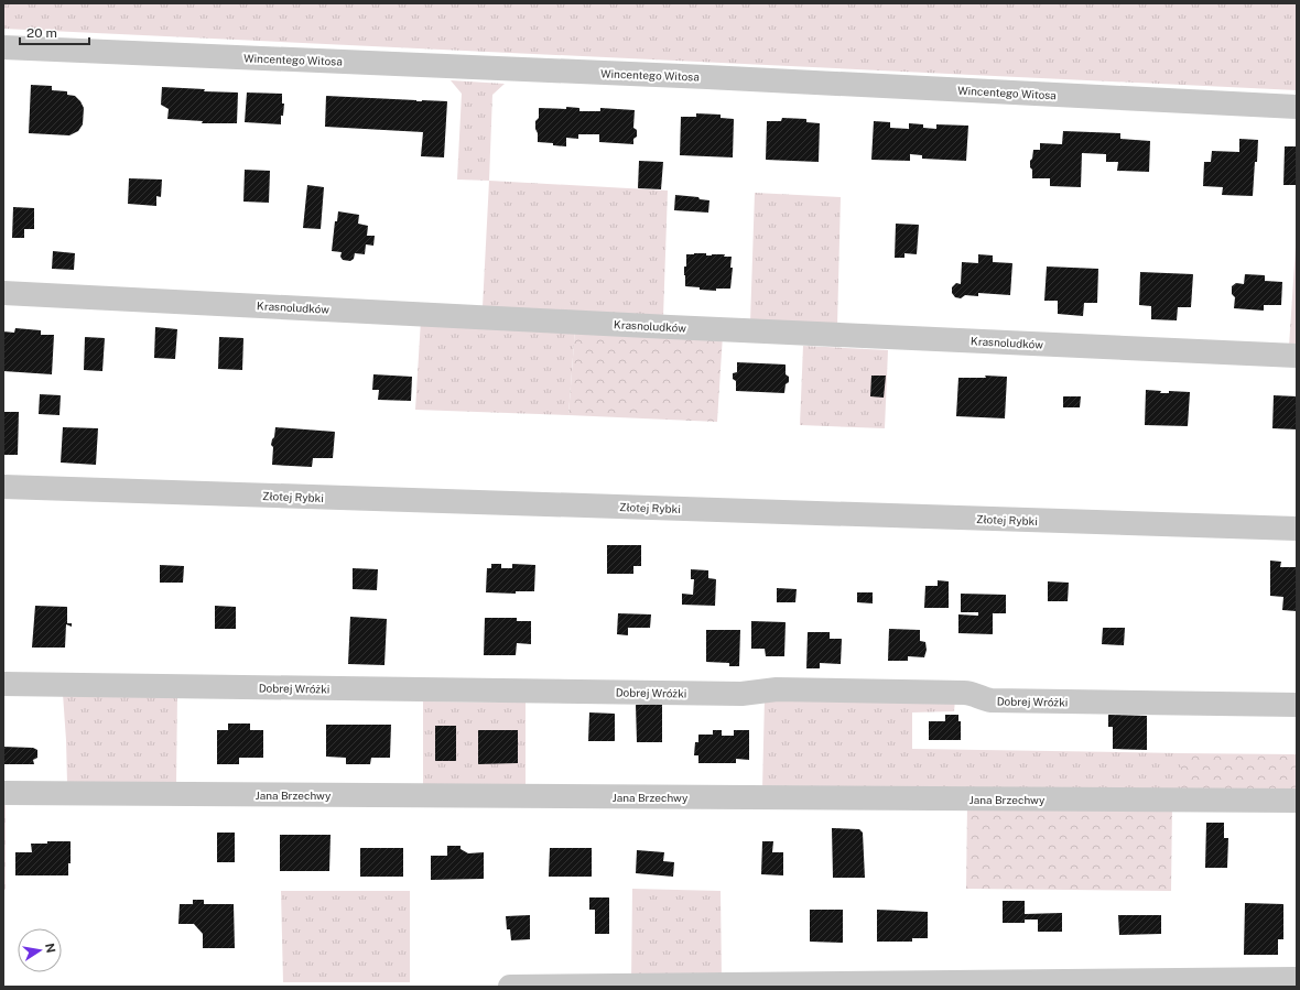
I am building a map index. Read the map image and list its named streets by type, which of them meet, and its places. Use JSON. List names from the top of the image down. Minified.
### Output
{"streets":{"street":["Wincentego Witosa","Krasnoludków","Złotej Rybki","Dobrej Wróżki","Jana Brzechwy"]},"scale_bar":"20 m","north":"right"}
